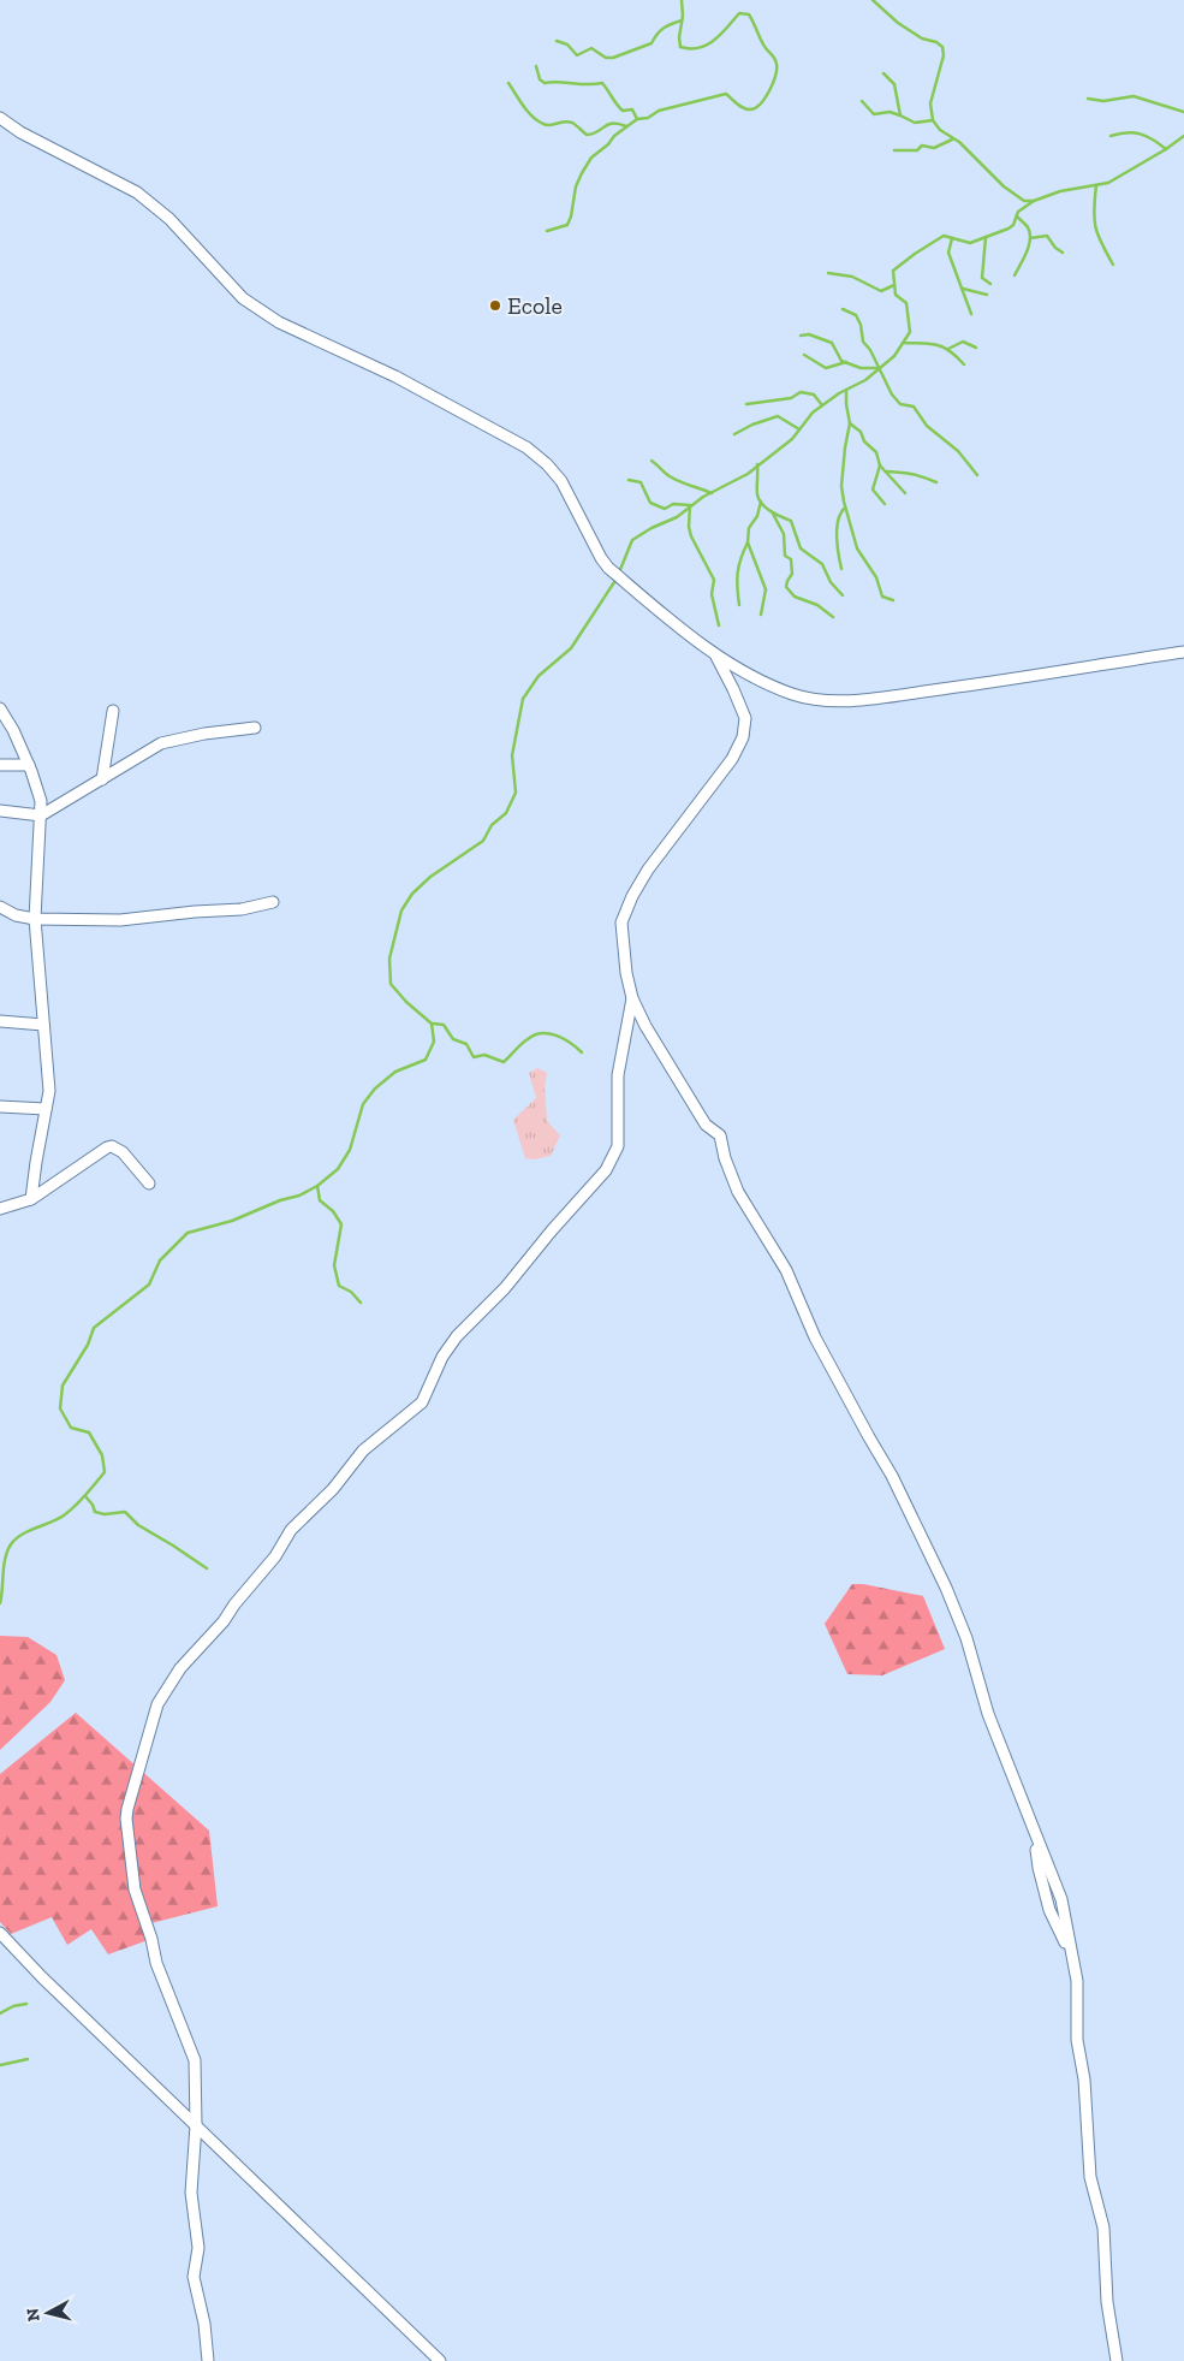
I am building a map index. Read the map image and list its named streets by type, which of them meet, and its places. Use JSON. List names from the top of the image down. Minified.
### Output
{"places":["Ecole"],"north":"left"}
